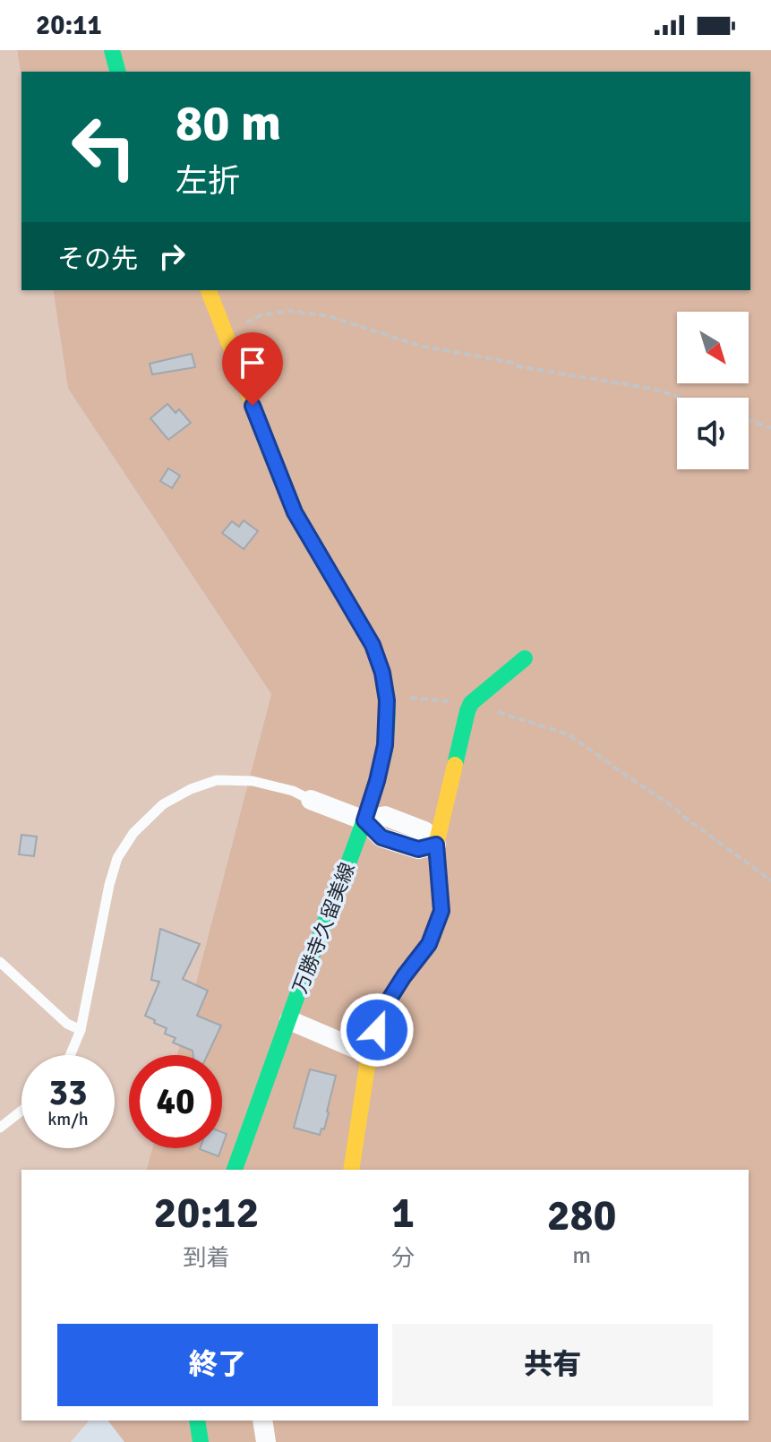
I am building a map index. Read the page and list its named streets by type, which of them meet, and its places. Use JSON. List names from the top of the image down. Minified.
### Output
{"streets":{"main road":["万勝寺久留美線"]},"north":"bottom right","page":{"status":"20:11","turn":["80 m","左折"],"then":"その先","speed":"33 km/h","limit":"40","eta":["20:12","到着","1","分","280","m"],"buttons":["終了","共有"]}}
